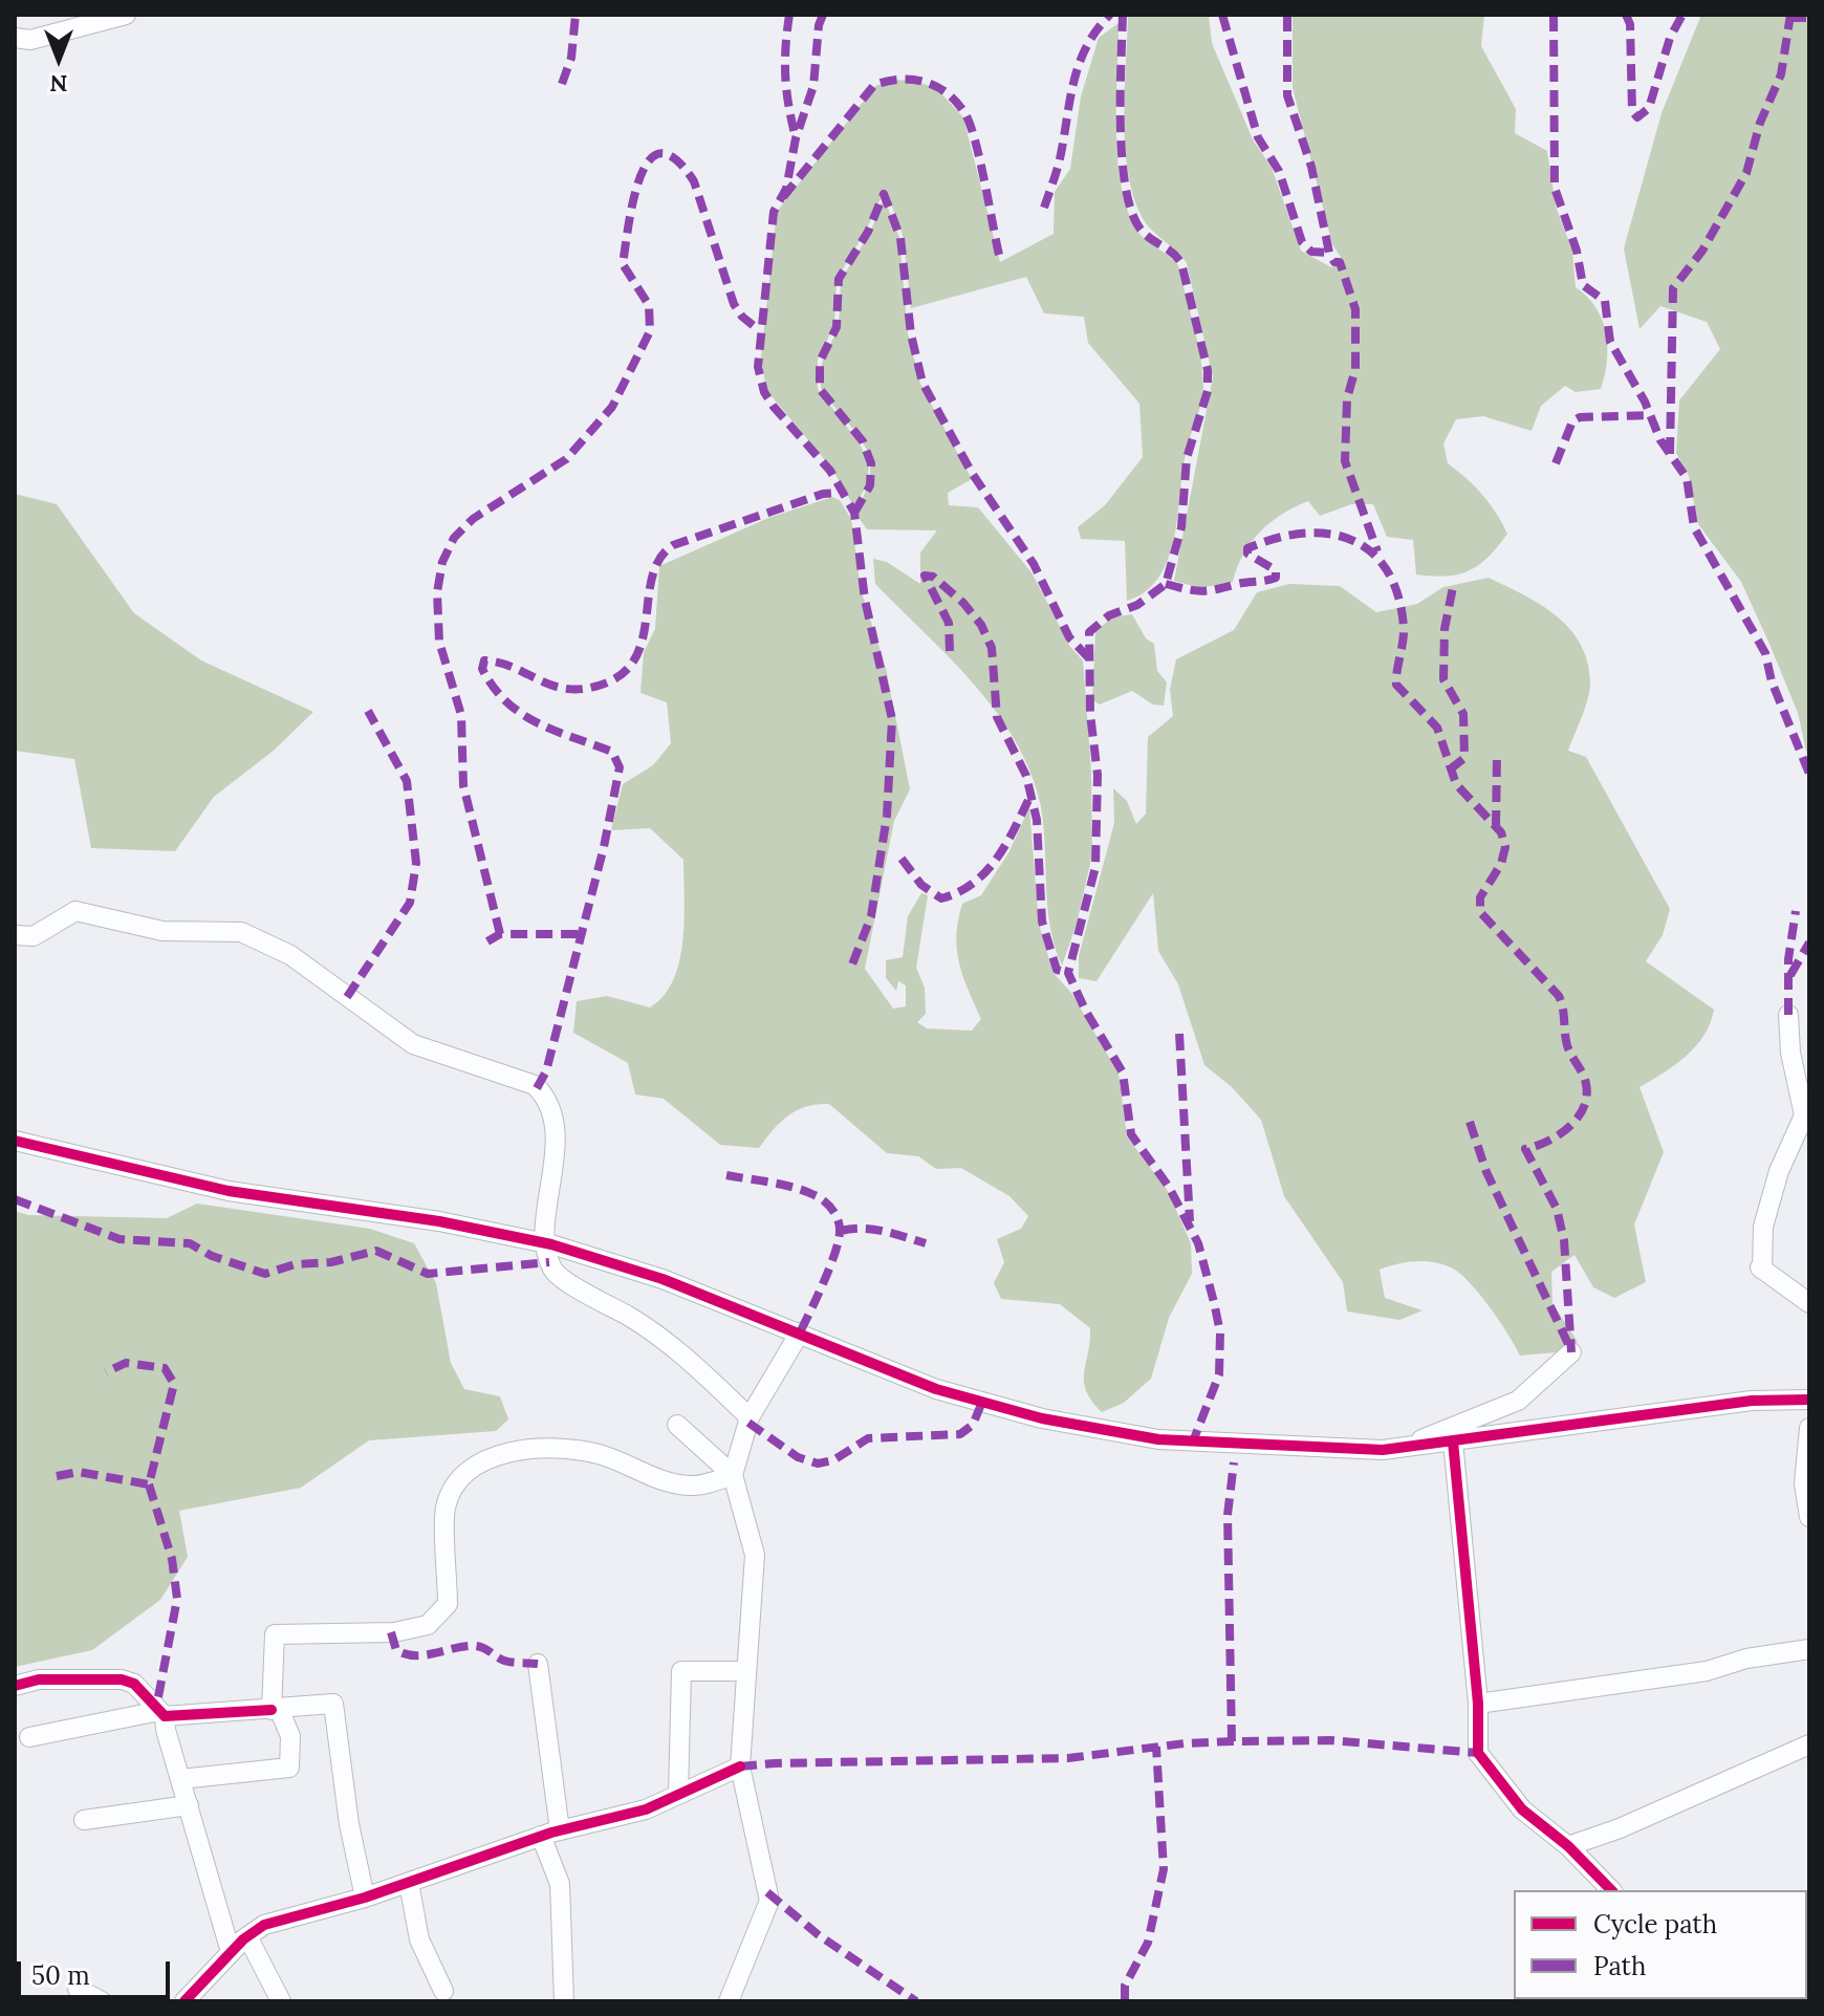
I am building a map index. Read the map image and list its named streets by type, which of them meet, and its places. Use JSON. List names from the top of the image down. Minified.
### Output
{"legend":["Cycle path","Path"],"scale_bar":"50 m","north":"bottom"}
